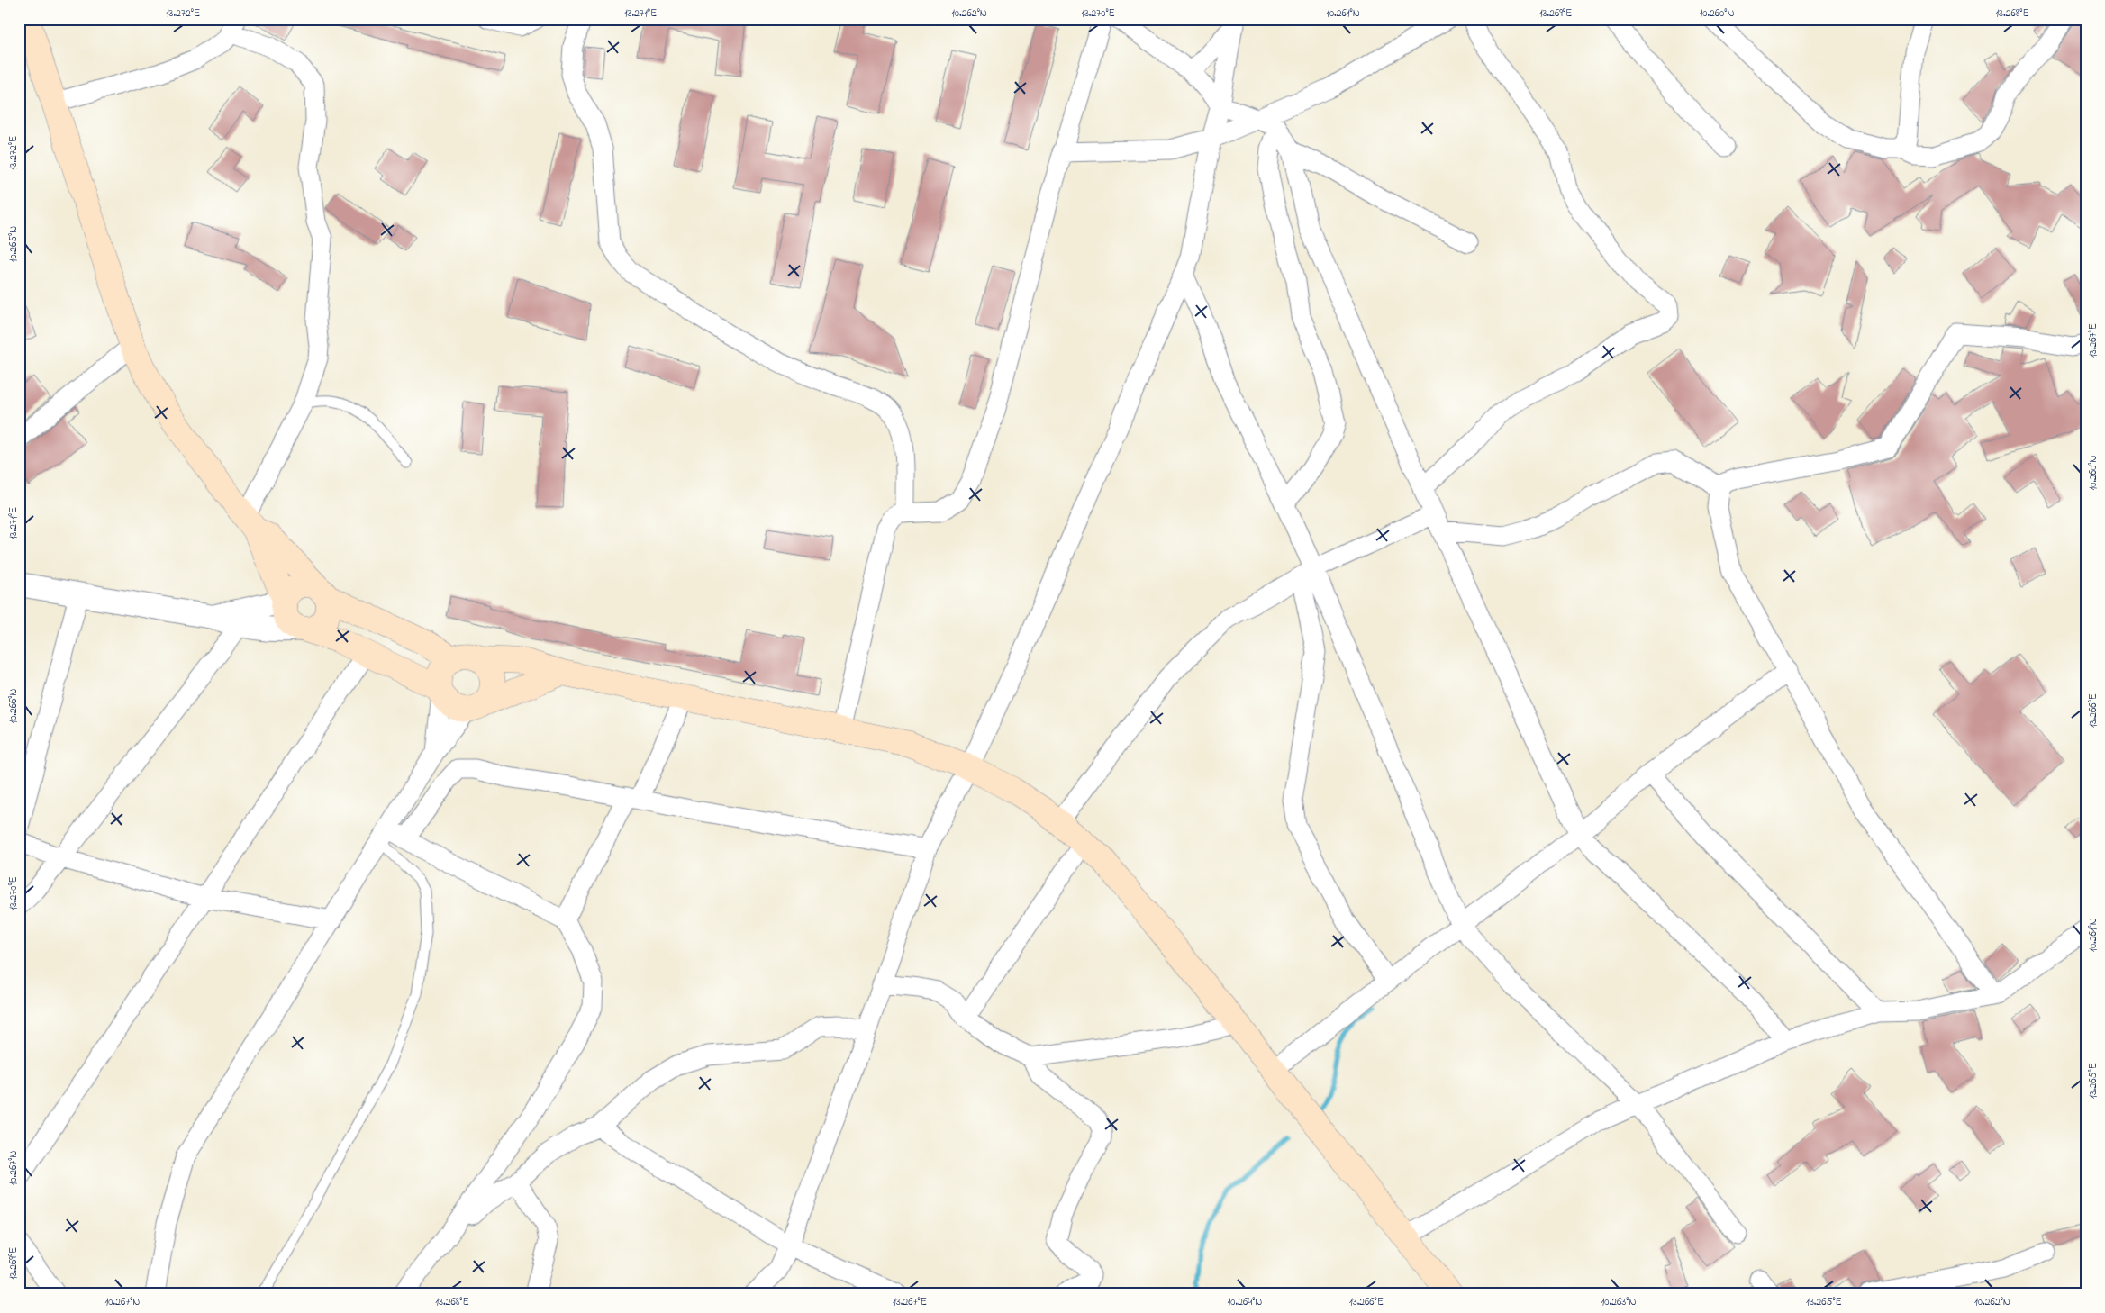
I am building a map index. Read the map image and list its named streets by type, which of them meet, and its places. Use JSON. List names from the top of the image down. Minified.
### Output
{"coordinates":["13.272°E","13.271°E","10.262°N","13.270°E","10.261°N","13.269°E","10.260°N","13.268°E","10.265°N","13.267°E","10.266°N","13.266°E","13.265°E","10.267°N","10.264°N","10.263°N"]}
